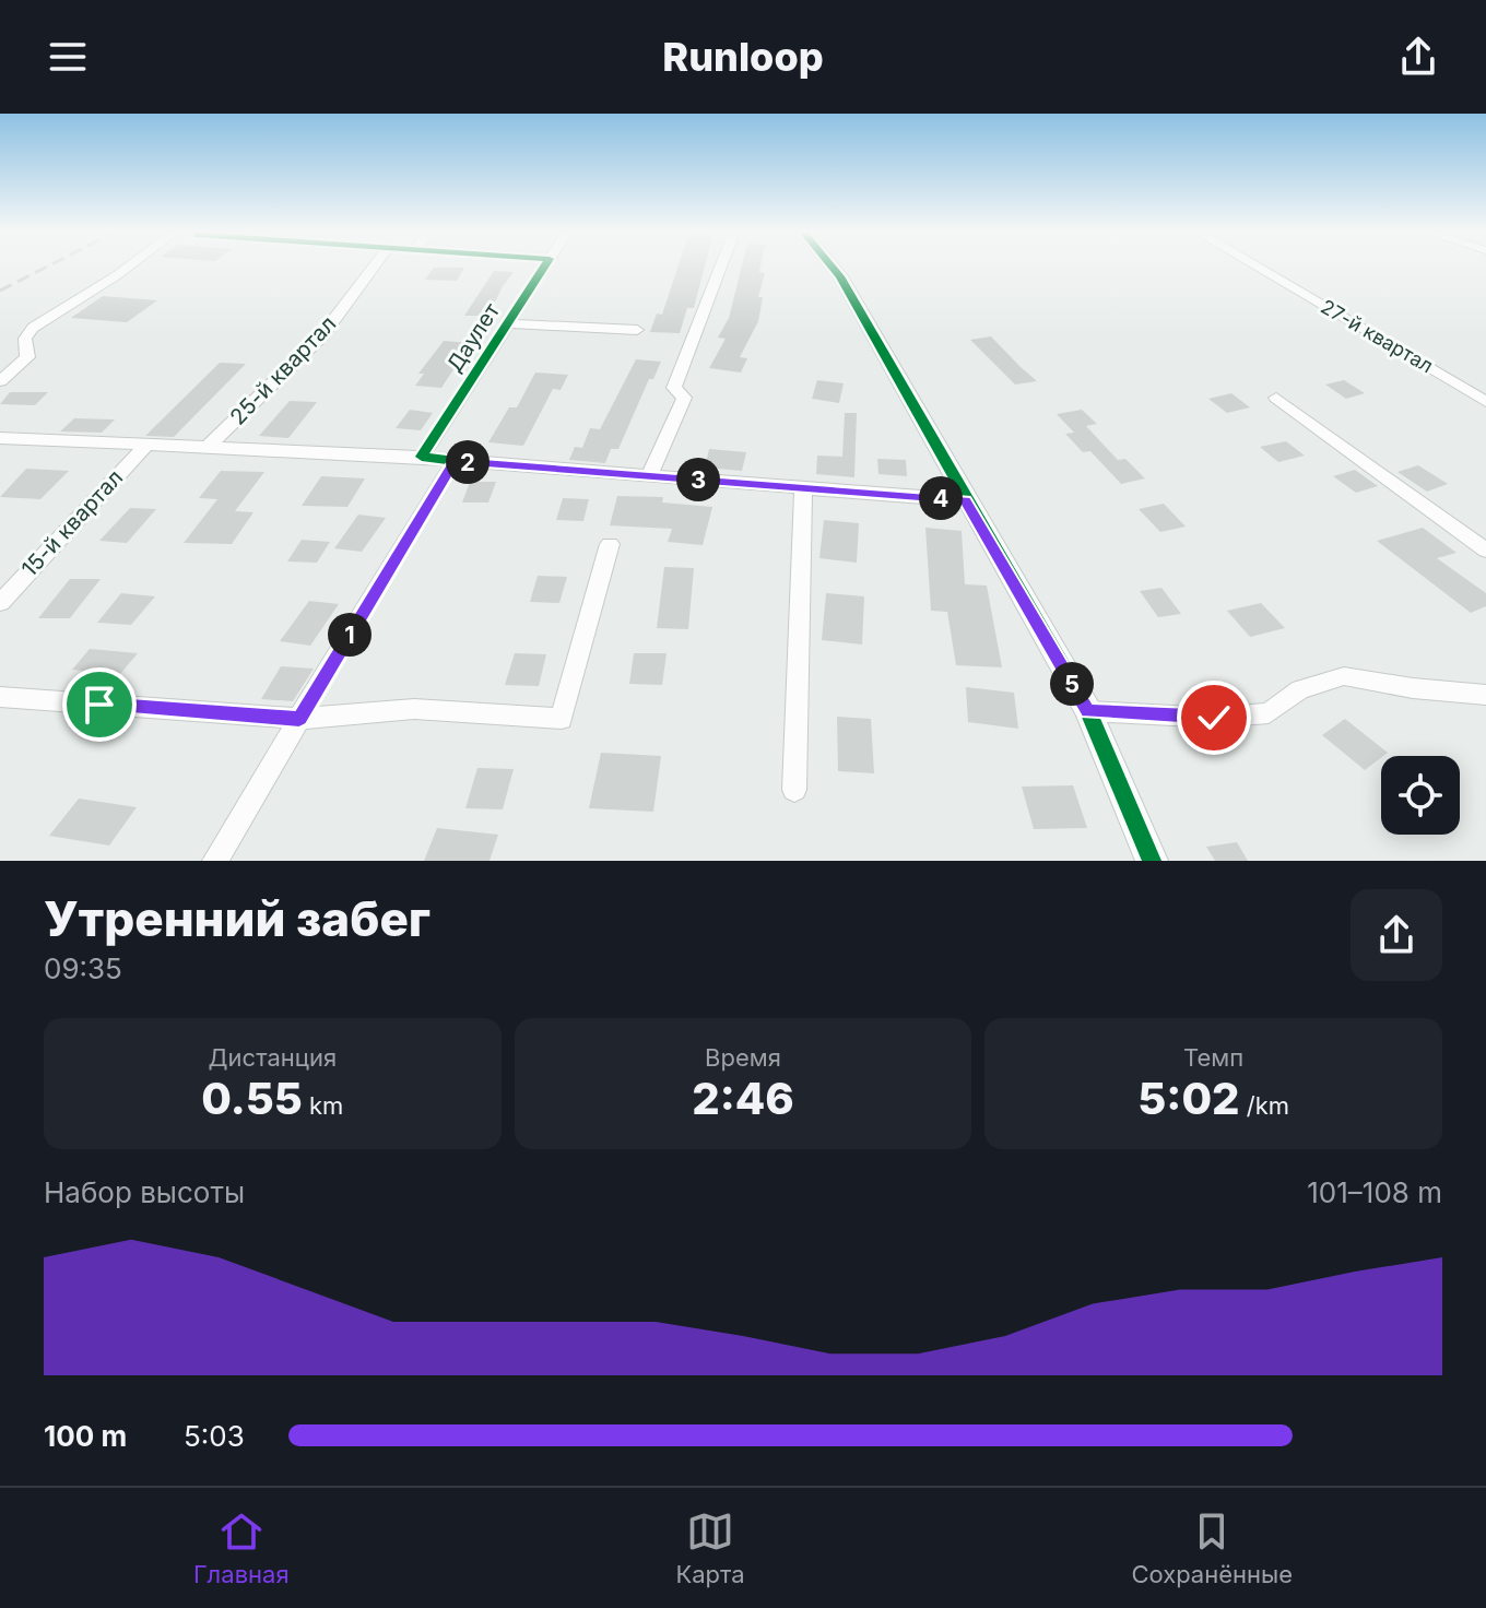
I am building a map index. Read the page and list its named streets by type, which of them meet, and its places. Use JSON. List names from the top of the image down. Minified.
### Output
{"streets":{"street":["27-й квартал","Даулет","25-й квартал","15-й квартал"]},"page":{"header":"Runloop","pins":["2","3","4","1","5"],"heading":["Утренний забег","09:35"],"stats":[["Дистанция","0.55 km"],["Время","2:46"],["Темп","5:02 /km"]],"chart":["Набор высоты","101–108 m"],"list":[{"name":"100 m","note":"5:03"}],"tabs":["Главная","Карта","Сохранённые"]}}
